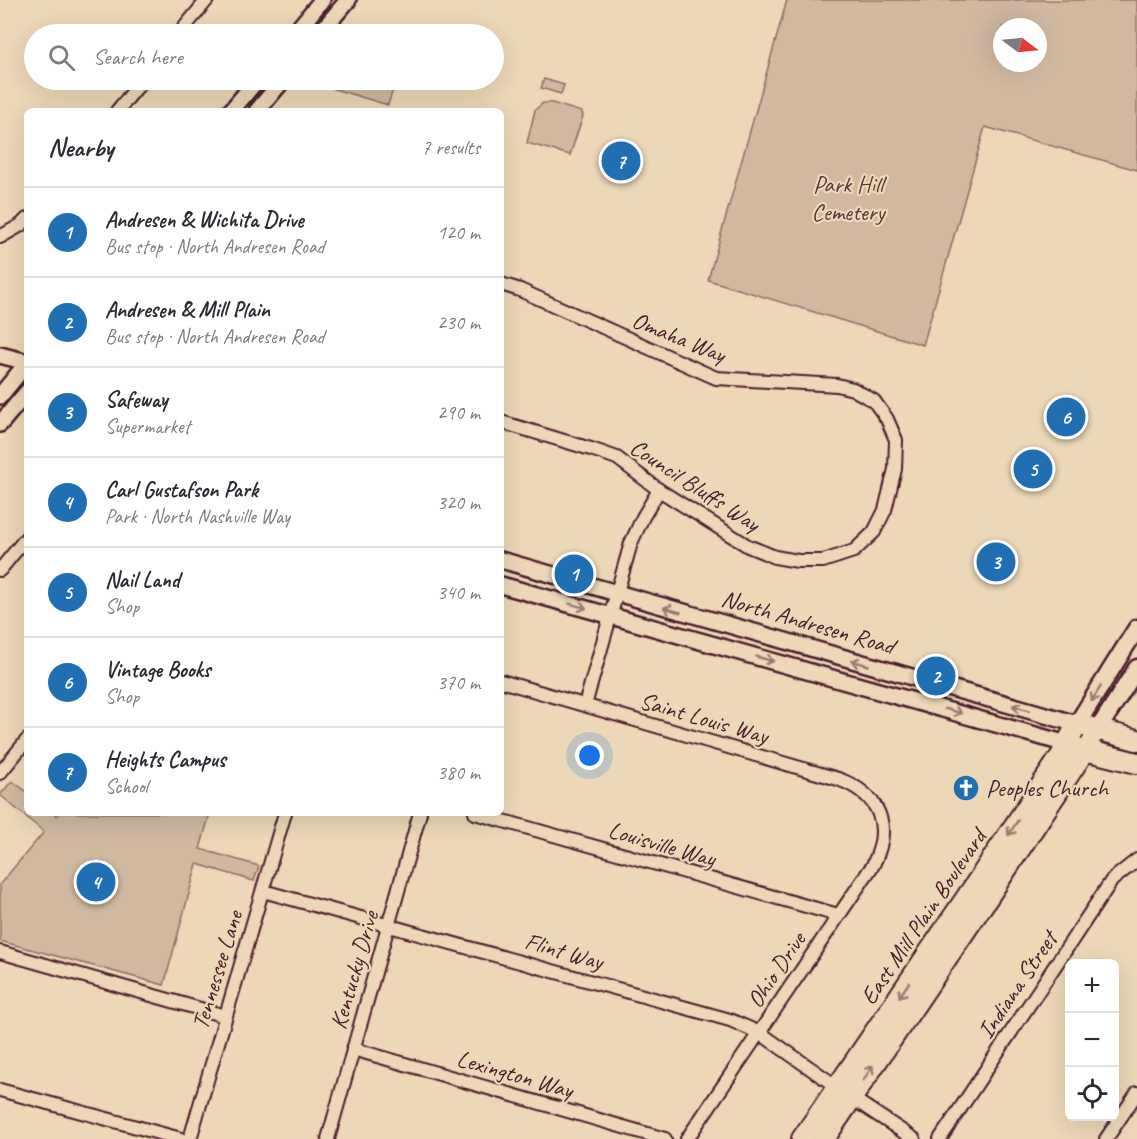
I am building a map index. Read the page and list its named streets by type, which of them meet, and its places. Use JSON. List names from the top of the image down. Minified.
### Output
{"streets":{"main road":["North Andresen Road","East Mill Plain Boulevard"],"street":["Omaha Way","Council Bluffs Way","Saint Louis Way","Louisville Way","Flint Way","Tennessee Lane","Kentucky Drive","Ohio Drive","Indiana Street","Lexington Way"]},"crossings":[["Omaha Way","Council Bluffs Way"],["North Andresen Road","East Mill Plain Boulevard"],["Saint Louis Way","Ohio Drive"],["Louisville Way","Ohio Drive"],["East Mill Plain Boulevard","Flint Way"],["Flint Way","Tennessee Lane"],["Flint Way","Kentucky Drive"],["Flint Way","Ohio Drive"],["Kentucky Drive","Lexington Way"]],"parks":["Park Hill Cemetery"],"places":{"church":["Peoples Church"]},"north":"right","page":{"search":"Search here","heading":["Nearby","7 results"],"pins":["7","6","5","3","1","2","4"],"list":[{"mark":"1","name":"Andresen & Wichita Drive","note":"Bus stop · North Andresen Road","value":"120 m"},{"mark":"2","name":"Andresen & Mill Plain","note":"Bus stop · North Andresen Road","value":"230 m"},{"mark":"3","name":"Safeway","note":"Supermarket","value":"290 m"},{"mark":"4","name":"Carl Gustafson Park","note":"Park · North Nashville Way","value":"320 m"},{"mark":"5","name":"Nail Land","note":"Shop","value":"340 m"},{"mark":"6","name":"Vintage Books","note":"Shop","value":"370 m"},{"mark":"7","name":"Heights Campus","note":"School","value":"380 m"}],"map_buttons":["+","−"]}}
